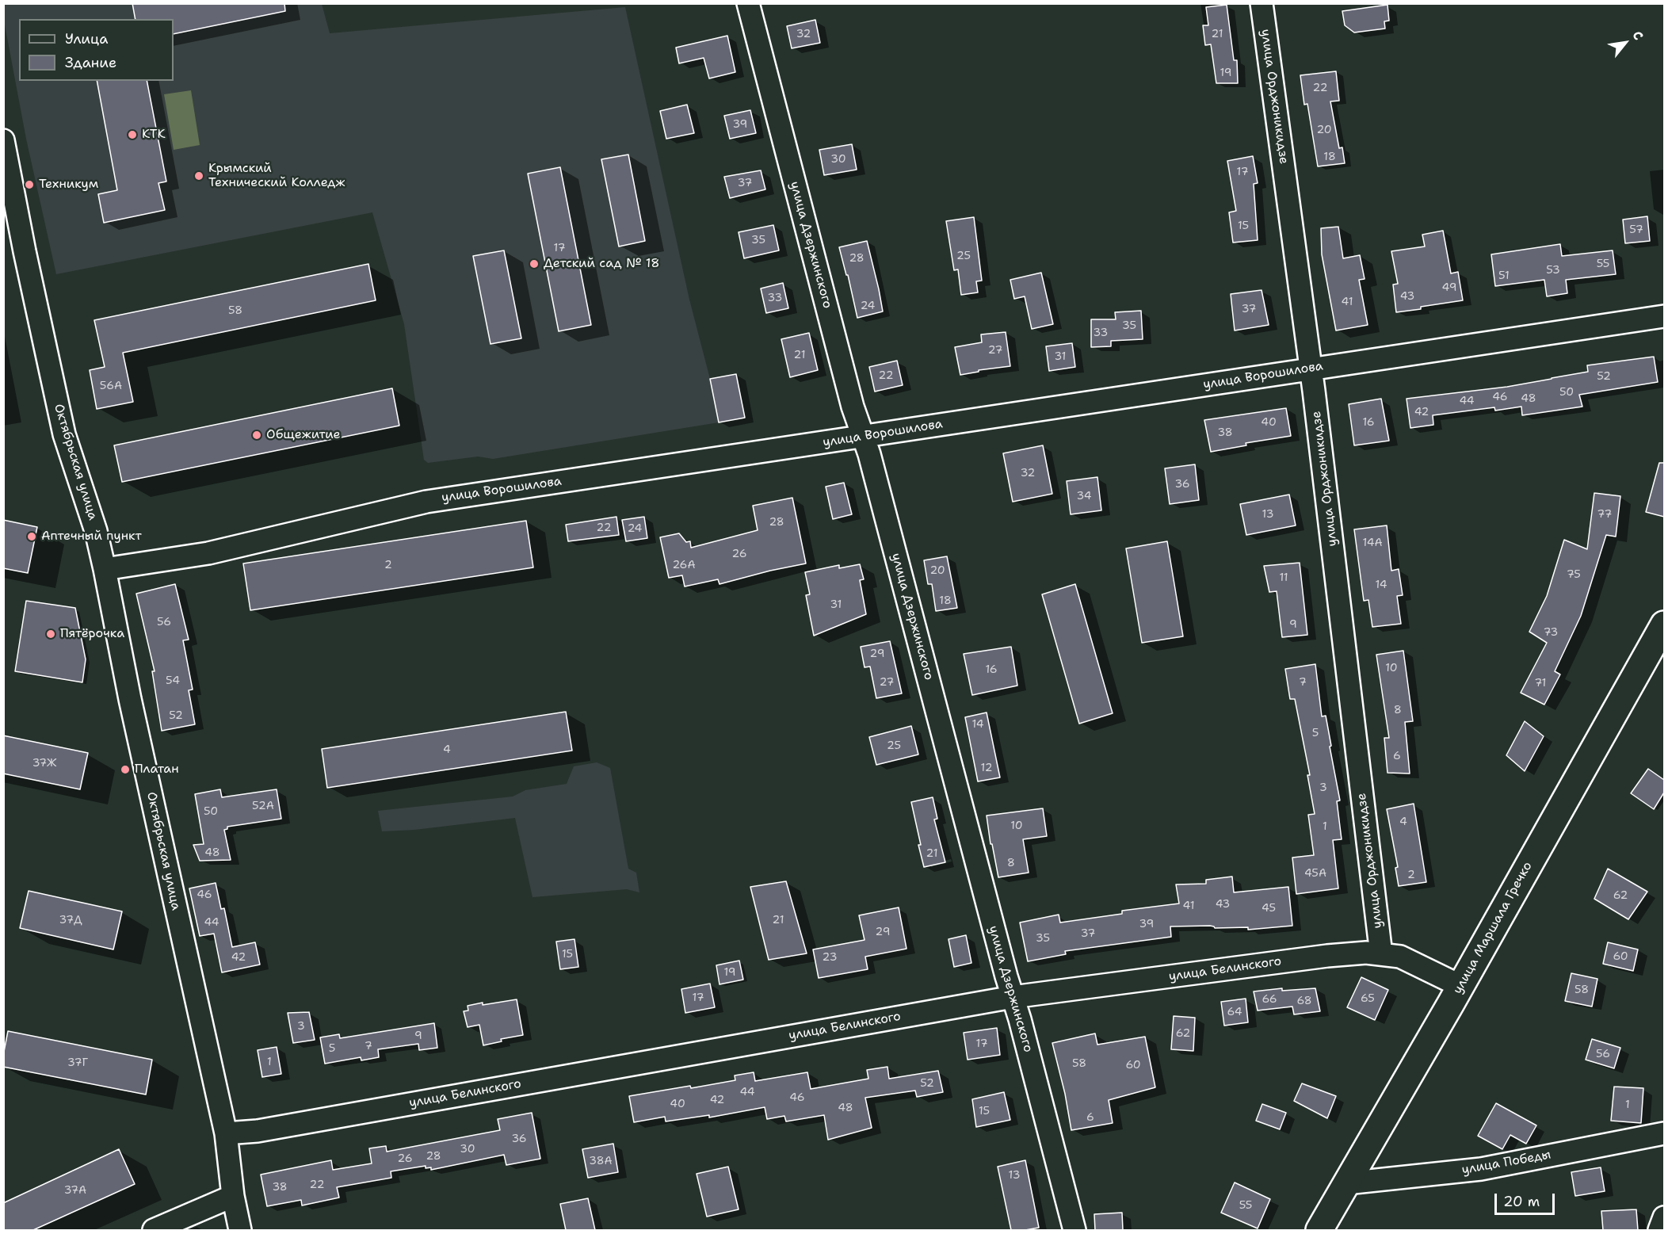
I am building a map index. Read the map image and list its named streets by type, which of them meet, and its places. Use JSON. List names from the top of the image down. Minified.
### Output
{"streets":{"main road":["улица Маршала Гречко"],"street":["улица Орджоникидзе","улица Дзержинского","улица Ворошилова","Октябрьская улица","улица Белинского","улица Победы"]},"crossings":[["улица Орджоникидзе","улица Ворошилова"],["улица Орджоникидзе","улица Белинского"],["улица Дзержинского","улица Ворошилова"],["улица Дзержинского","улица Белинского"],["улица Ворошилова","Октябрьская улица"],["Октябрьская улица","улица Белинского"],["улица Маршала Гречко","улица Белинского"],["улица Маршала Гречко","улица Победы"]],"places":["КТК","Крымский Технический Колледж","Техникум","Детский сад № 18","Общежитие","Аптечный пункт","Пятёрочка","Платан"],"house_numbers":["32","21","19","22","39","20","18","30","17","37","15","57","35","17","25","28","55","53","51","49","43","33","41","24","37","58","35","33","27","21","31","22","52","56А","50","46","48","44","42","40","16","38","32","36","34","13","77","28","22","24","14А","26","2","26А","20","75","11","14","18","31","56","9","73","29","10","16","54","27","7","71","8","52","14","5","25","4","6","37Ж","12","3","52А","50","4","10","1","48","21","8","45А","2","46","62","43","41","45","37Д","21","44","39","29","37","35","15","60","42","23","19","58","17","65","66","68","64","3","62","9","17","7","5","56","1","37Г","58","60","52","44","46","42","40","1","48","15","6","36","30","28","26","38А","13","22","38","37А","55"],"legend":["Улица","Здание"],"scale_bar":"20 m","north":"top right"}
